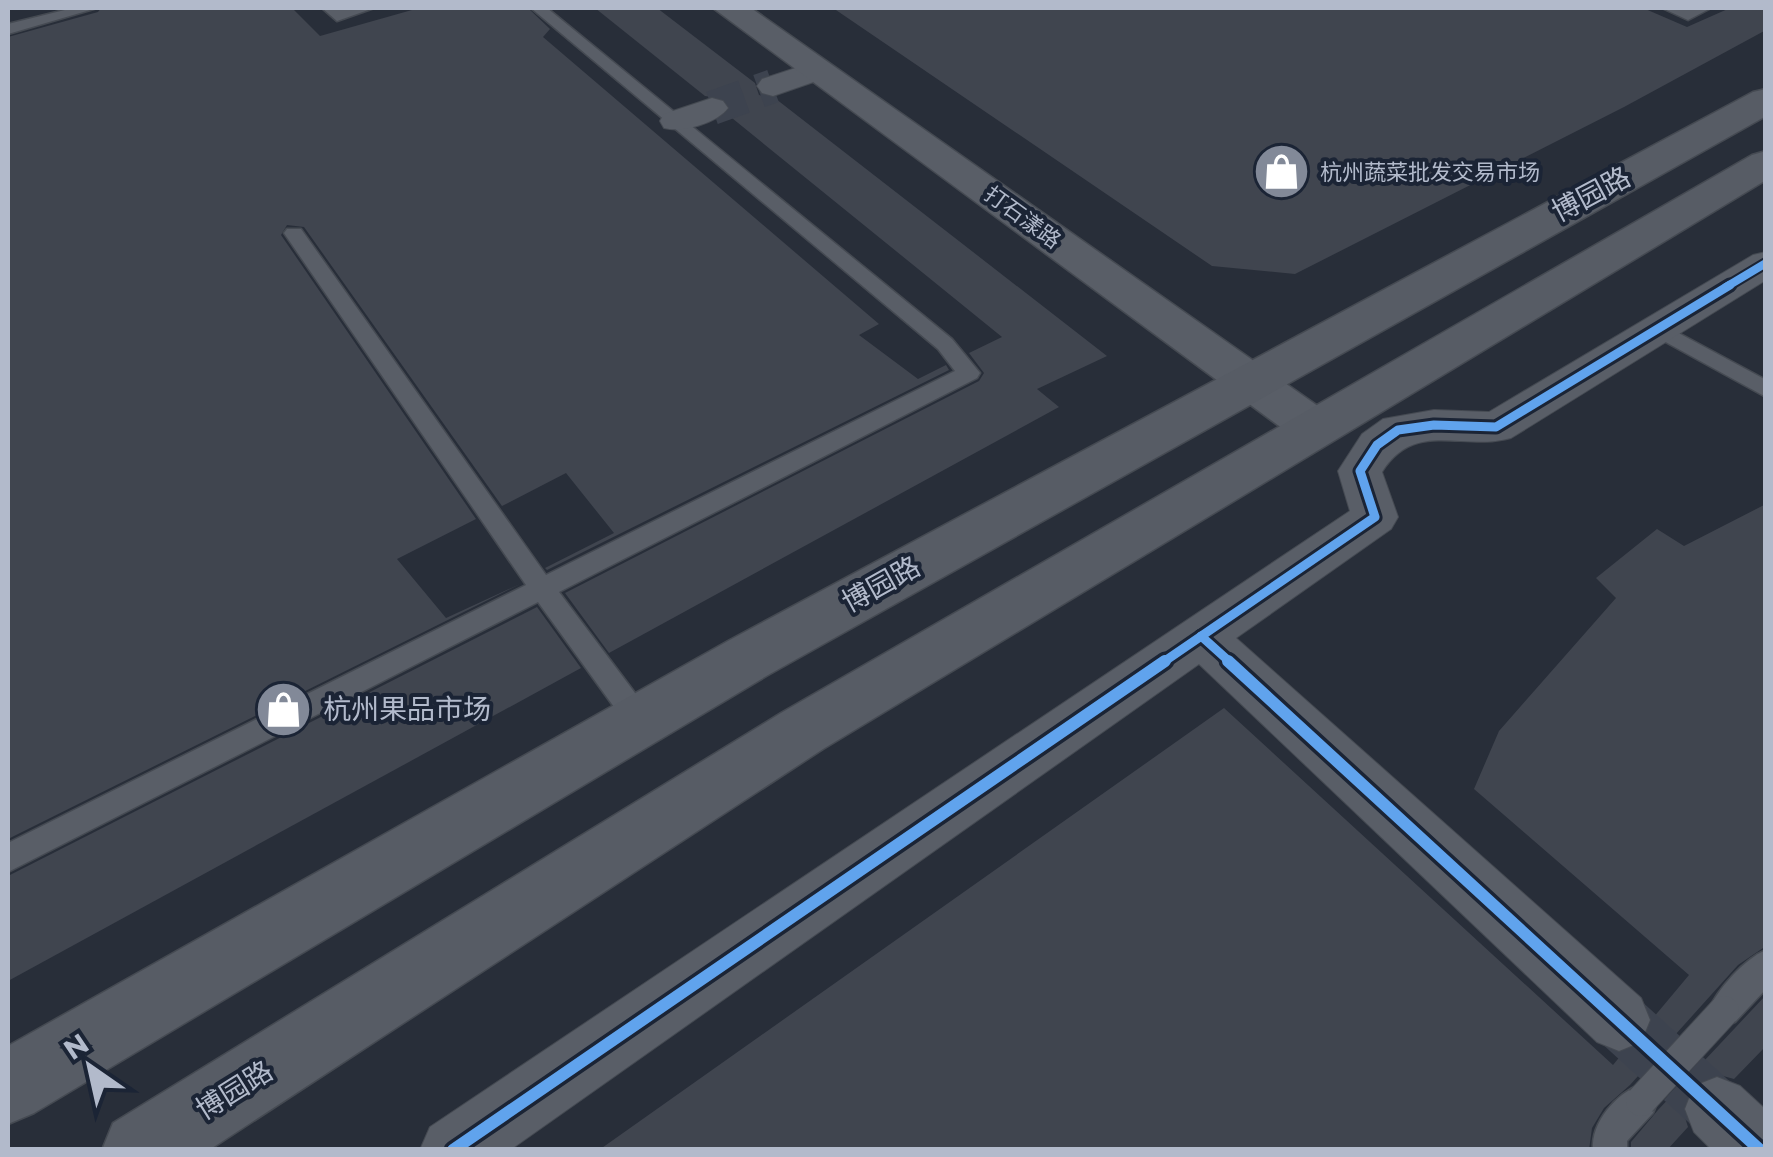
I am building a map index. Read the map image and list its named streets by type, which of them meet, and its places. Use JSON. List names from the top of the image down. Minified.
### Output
{"streets":{"main road":["博园路"],"street":["打石漾路"]},"crossings":[["博园路","打石漾路"]],"places":{"shop":["杭州蔬菜批发交易市场","杭州果品市场"]},"north":"top left"}
